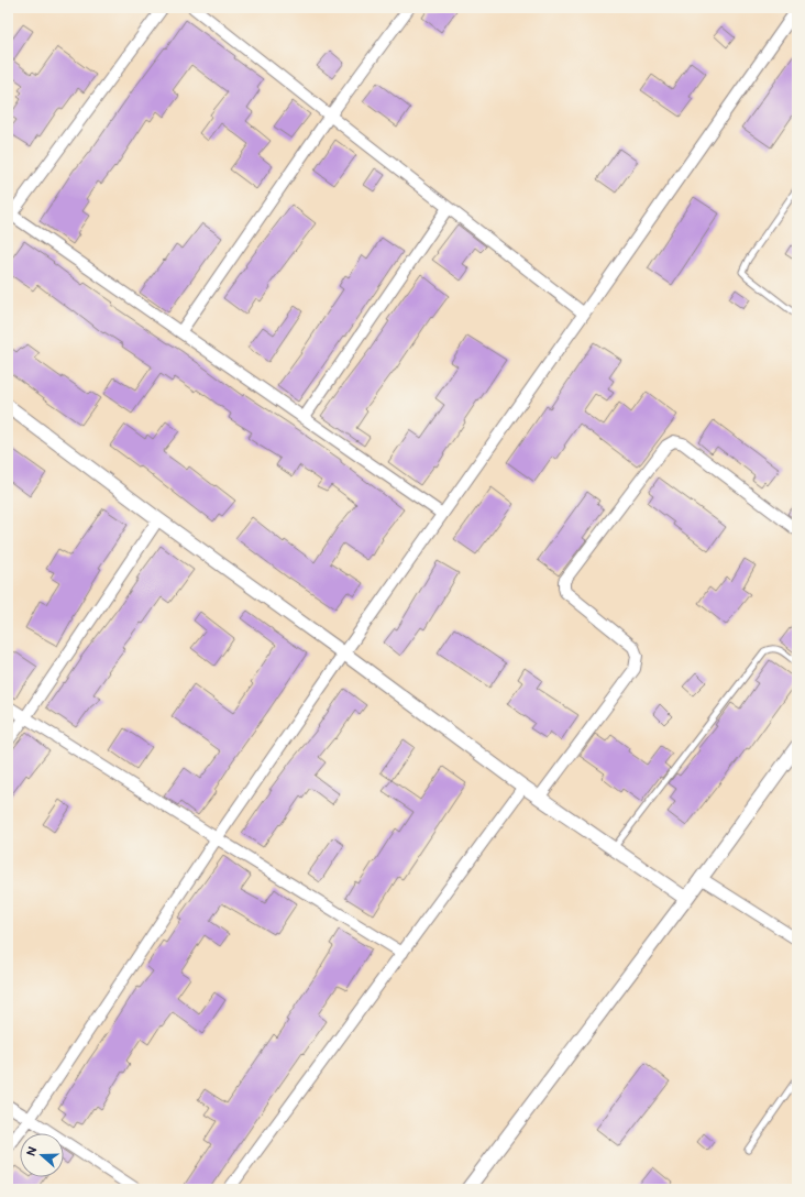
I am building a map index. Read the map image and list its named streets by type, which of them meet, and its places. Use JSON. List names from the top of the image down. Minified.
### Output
{"north":"left"}
